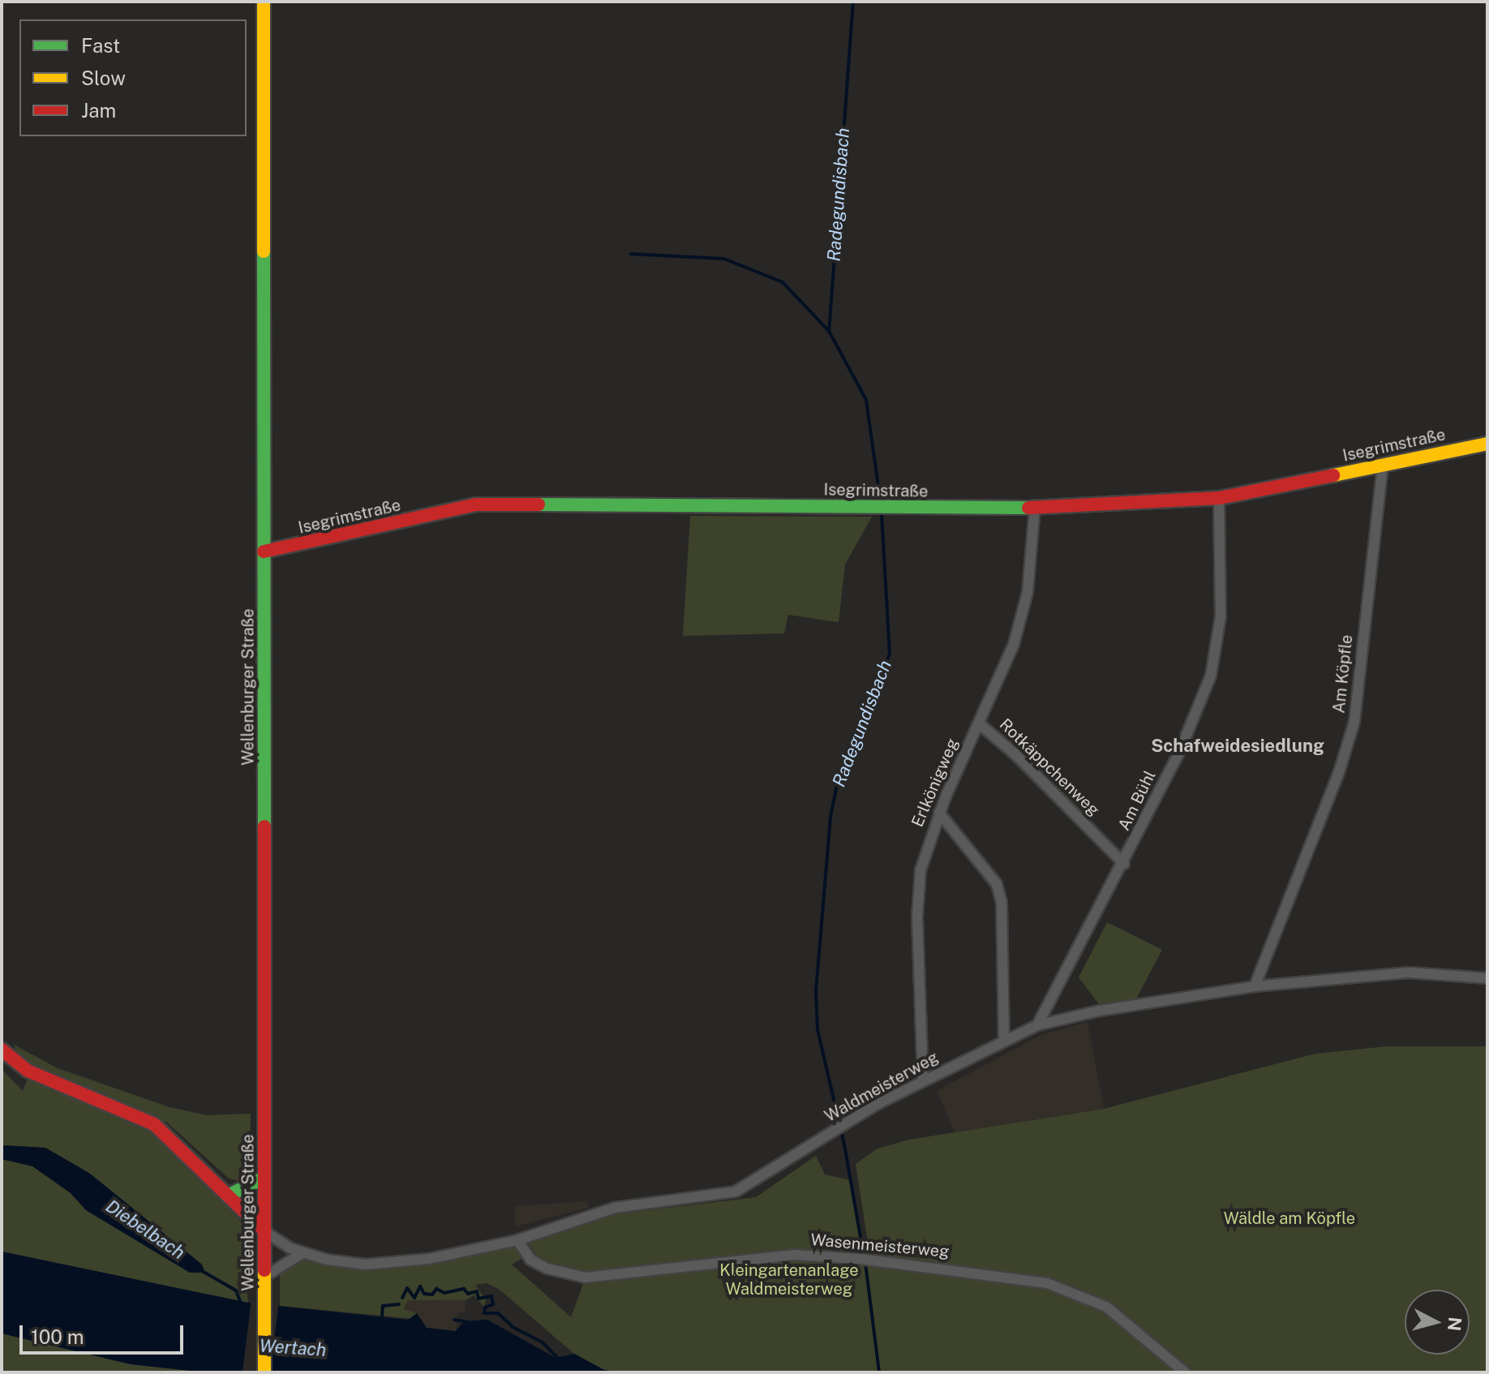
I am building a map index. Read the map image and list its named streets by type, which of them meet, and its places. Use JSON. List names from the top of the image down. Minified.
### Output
{"streets":{"street":["Isegrimstraße","Am Köpfle","Wellenburger Straße","Rotkäppchenweg","Erlkönigweg","Am Bühl","Waldmeisterweg","Wasenmeisterweg"]},"crossings":[["Isegrimstraße","Am Köpfle"],["Isegrimstraße","Wellenburger Straße"],["Isegrimstraße","Erlkönigweg"],["Isegrimstraße","Am Bühl"],["Am Köpfle","Waldmeisterweg"],["Wellenburger Straße","Waldmeisterweg"],["Rotkäppchenweg","Erlkönigweg"],["Rotkäppchenweg","Am Bühl"],["Erlkönigweg","Waldmeisterweg"],["Am Bühl","Waldmeisterweg"],["Waldmeisterweg","Wasenmeisterweg"]],"districts":["Schafweidesiedlung"],"water":["Radegundisbach","Diebelbach","Wertach"],"parks":["Wäldle am Köpfle","Kleingartenanlage Waldmeisterweg"],"legend":["Fast","Slow","Jam"],"scale_bar":"100 m","north":"right"}
